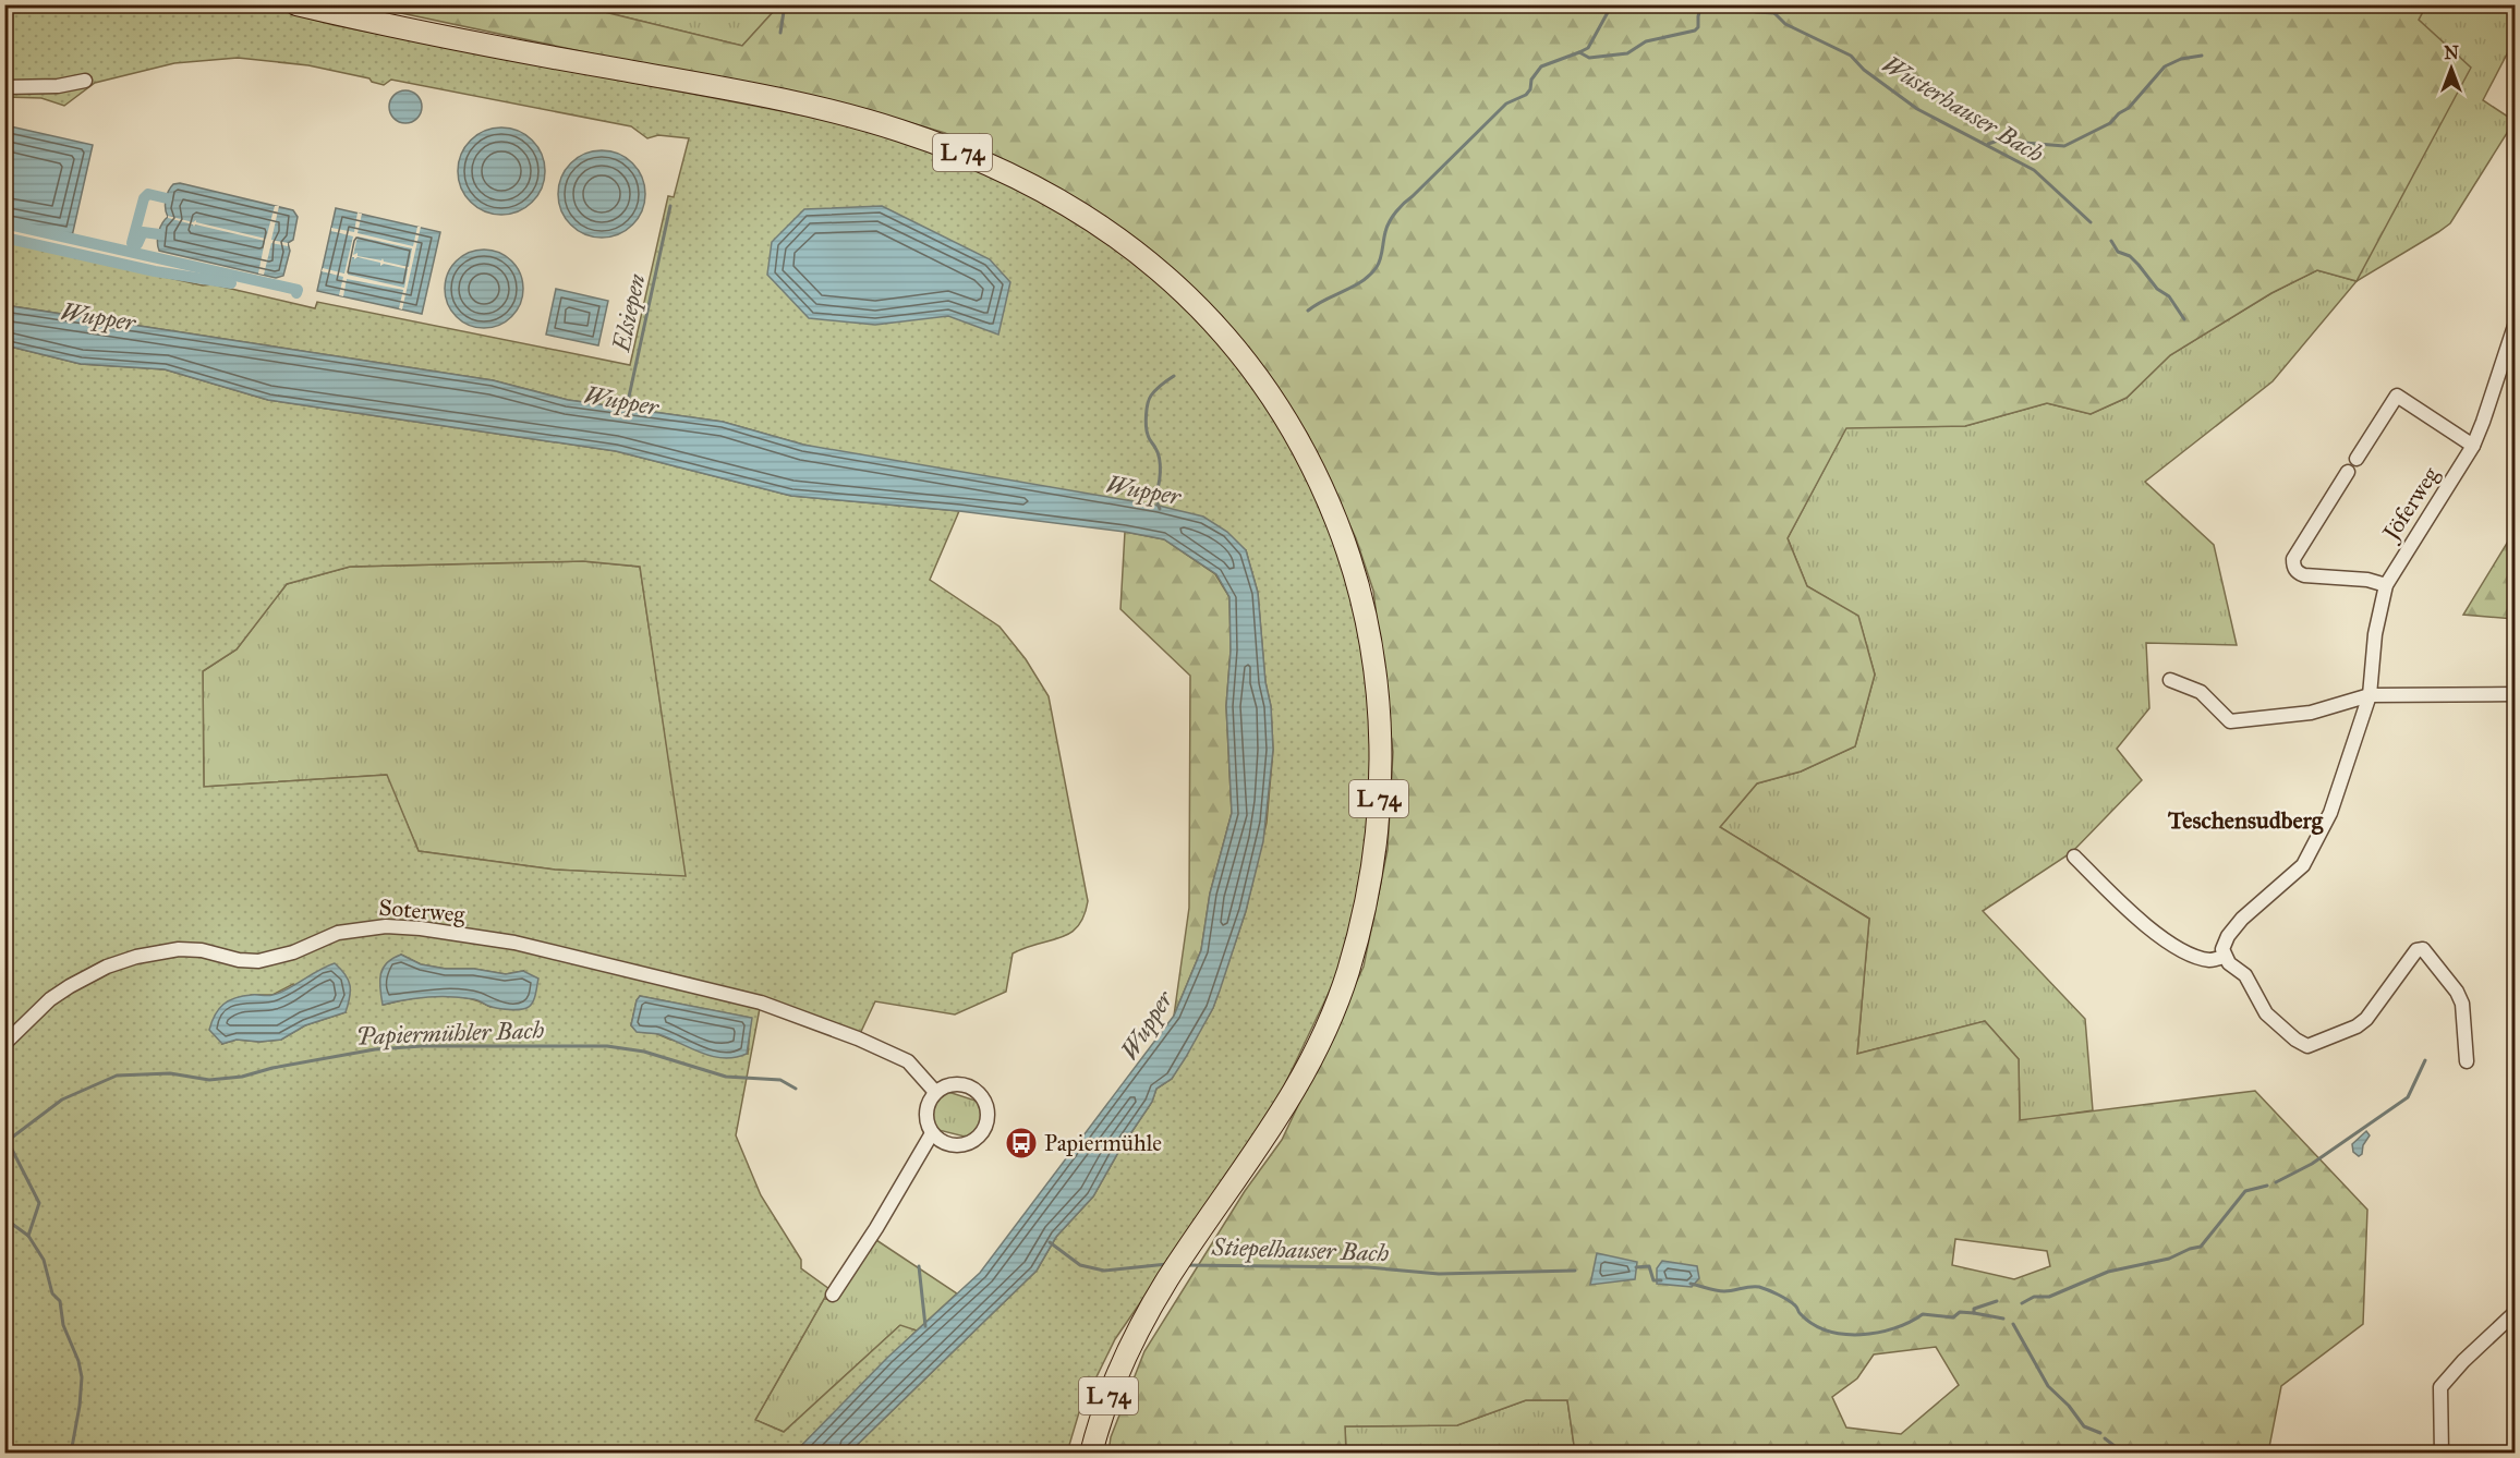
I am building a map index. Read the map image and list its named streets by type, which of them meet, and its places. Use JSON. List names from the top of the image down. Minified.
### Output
{"streets":{"main road":["L 74"],"street":["Jöferweg","Soterweg"]},"districts":["Teschensudberg"],"water":["Wusterhauser Bach","Elsiepen","Wupper","Papiermühler Bach","Stiepelhauser Bach"],"places":{"bus stop":["Papiermühle"]},"north":"top"}
